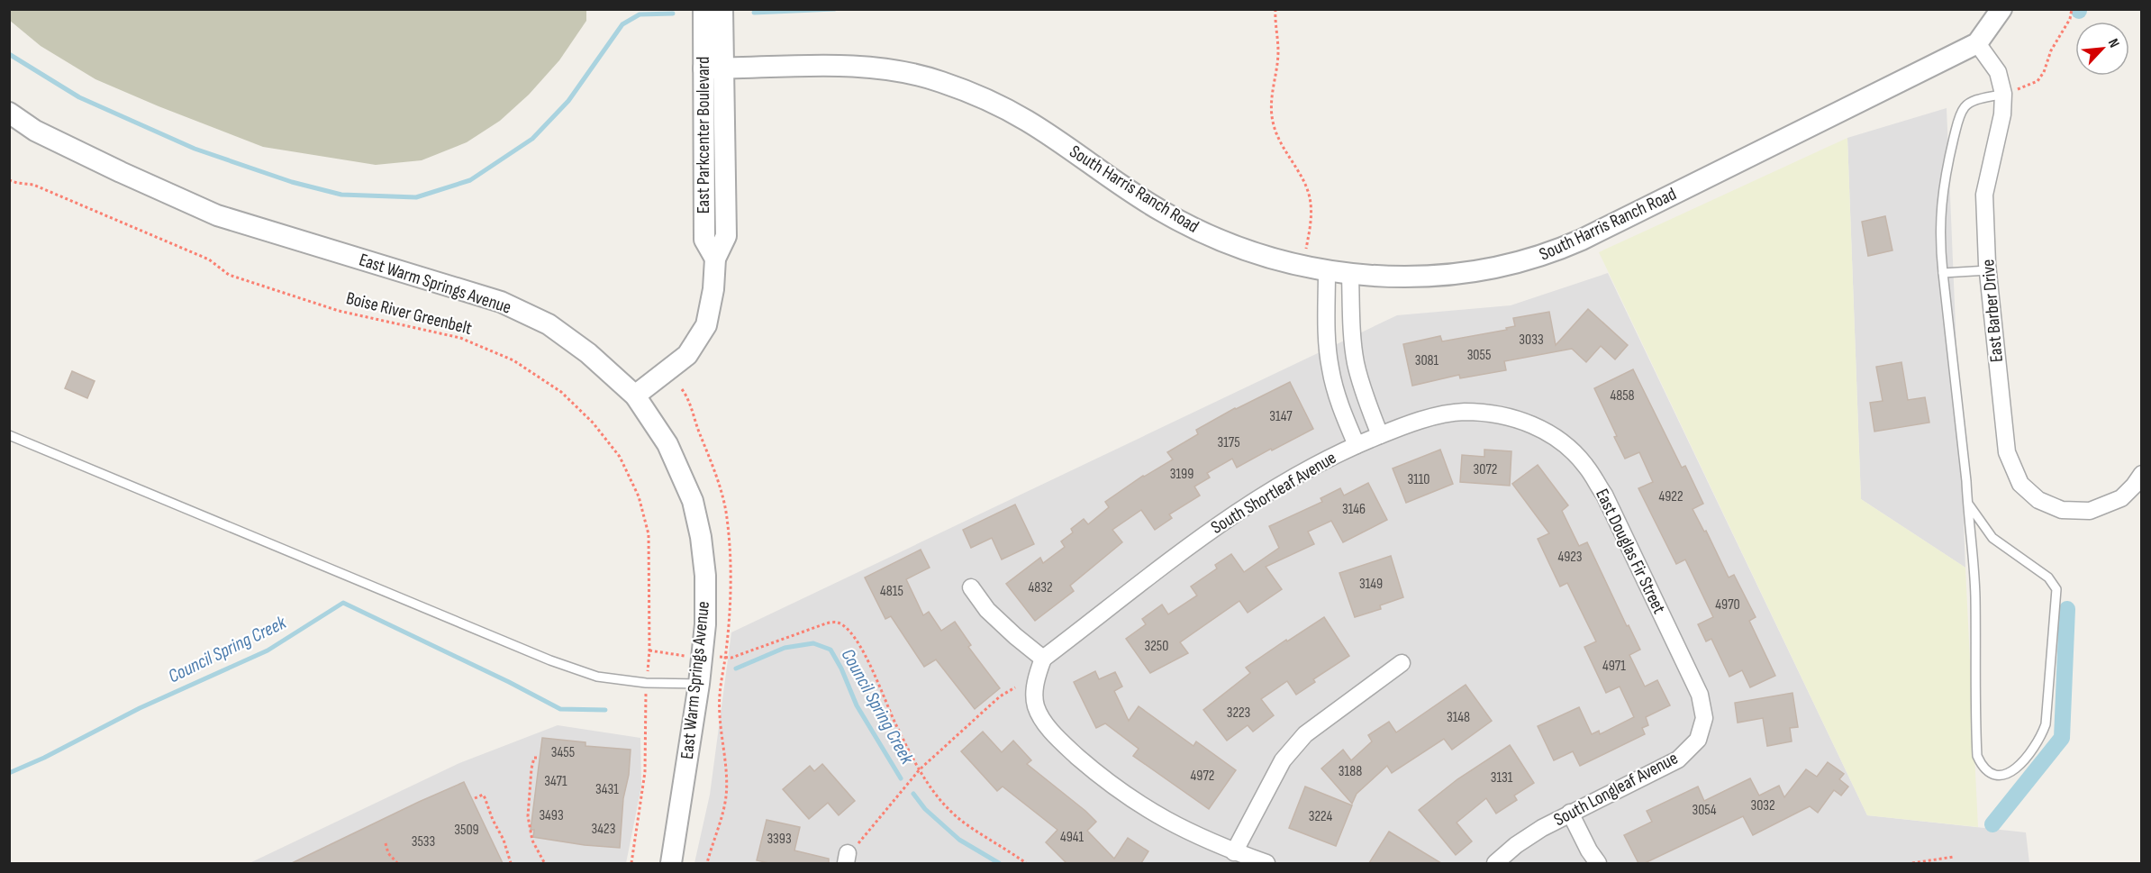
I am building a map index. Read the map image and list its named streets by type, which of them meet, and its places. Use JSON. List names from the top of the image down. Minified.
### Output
{"streets":{"street":["East Parkcenter Boulevard","South Harris Ranch Road","East Warm Springs Avenue","East Barber Drive","South Shortleaf Avenue","East Douglas Fir Street","South Longleaf Avenue"],"path":["Boise River Greenbelt"]},"crossings":[["East Parkcenter Boulevard","South Harris Ranch Road"],["East Parkcenter Boulevard","East Warm Springs Avenue"],["South Harris Ranch Road","East Barber Drive"],["South Shortleaf Avenue","East Douglas Fir Street"],["East Douglas Fir Street","South Longleaf Avenue"]],"water":["Council Spring Creek"],"house_numbers":["3033","3055","3081","4858","3147","3175","3072","3199","3110","4922","3146","4923","3149","4832","4815","4970","3250","4971","3223","3148","3455","3188","4972","3131","3471","3431","3032","3054","3493","3224","3423","3509","4941","3393","3533"],"north":"top right"}
